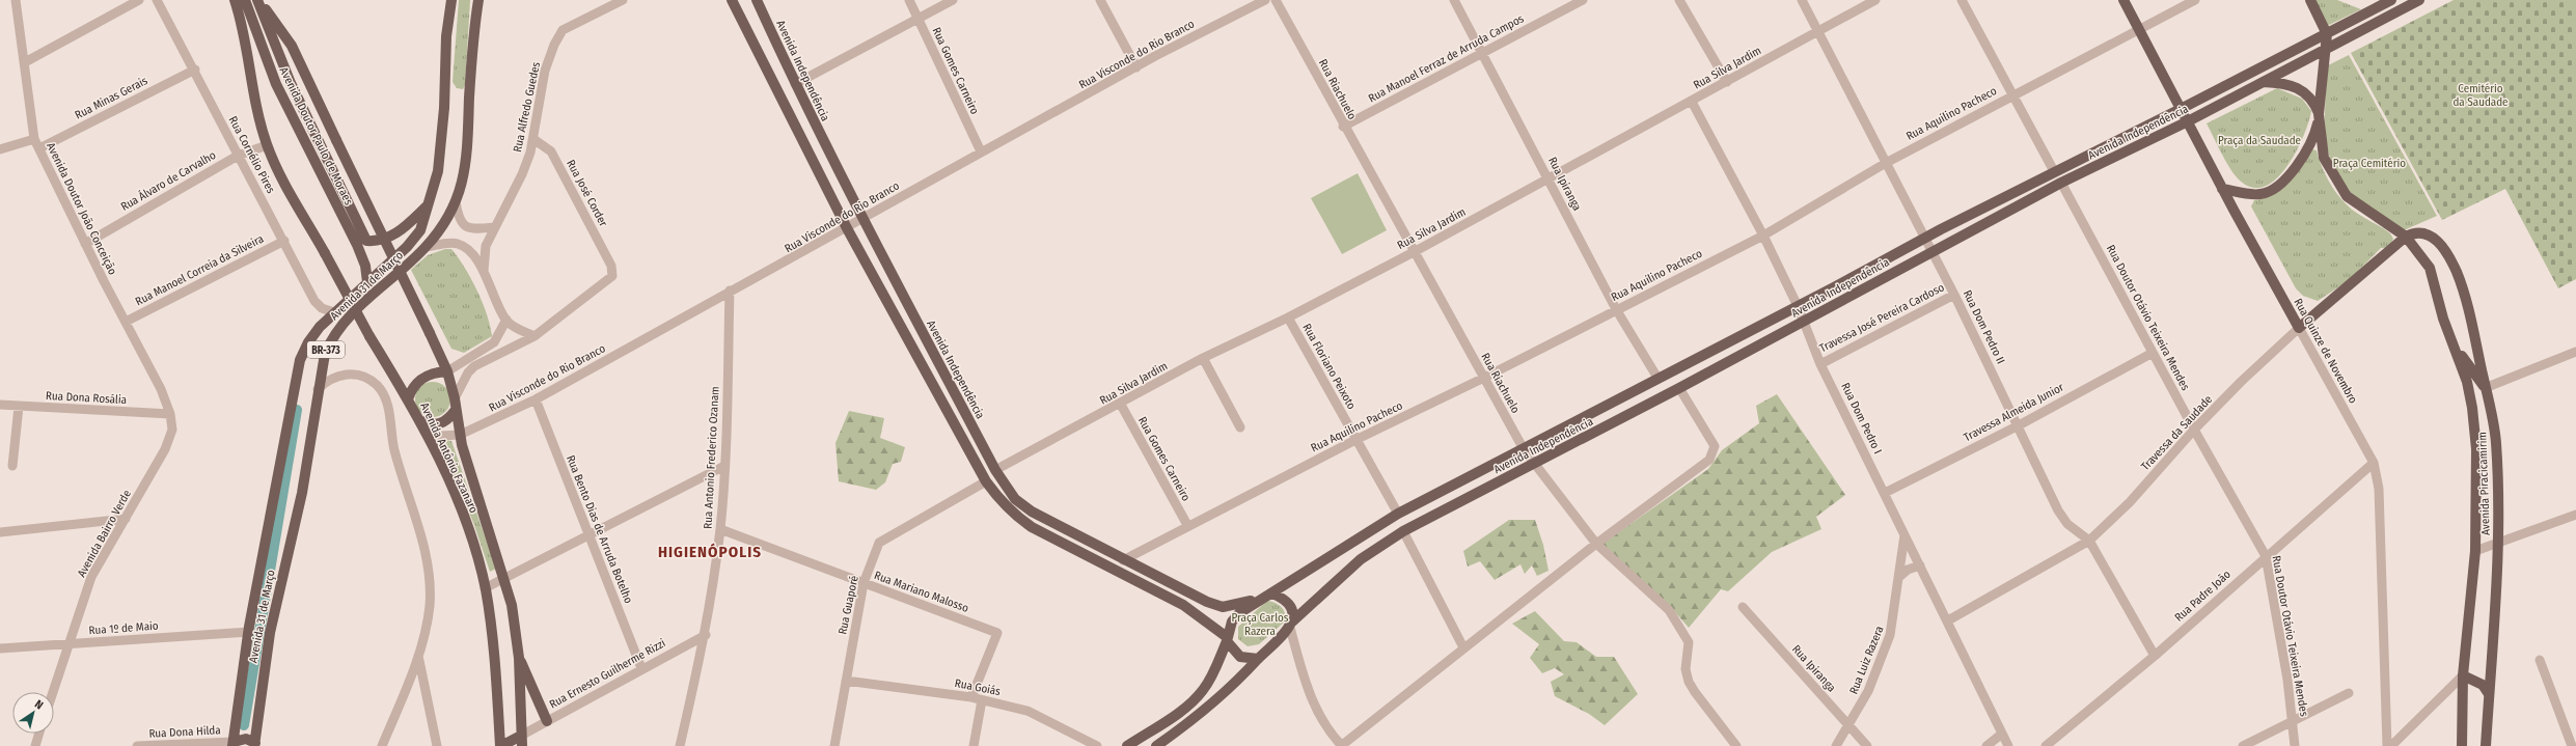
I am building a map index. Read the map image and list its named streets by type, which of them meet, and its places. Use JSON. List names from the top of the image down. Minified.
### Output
{"streets":{"main road":["Avenida Independência","Avenida Doutor Paulo de Moraes","Avenida 31 de Março","BR-373","Rua Quinze de Novembro","Travessa da Saudade","Avenida Antônio Fazanaro","Avenida Piracicamirim"],"street":["Rua Visconde do Rio Branco","Rua Manoel Ferraz de Arruda Campos","Rua Silva Jardim","Rua Gomes Carneiro","Rua Riachuelo","Rua Minas Gerais","Rua Alfredo Guedes","Rua Aquilino Pacheco","Rua Cornélio Pires","Rua Álvaro de Carvalho","Rua Ipiranga","Rua José Corder","Avenida Doutor João Conceição","Rua Manoel Correia da Silveira","Travessa José Pereira Cardoso","Rua Doutor Otávio Teixeira Mendes","Rua Dom Pedro II","Rua Floriano Peixoto","Rua Dona Rosália","Travessa Almeida Junior","Rua Dom Pedro I","Rua Antonio Frederico Ozanam","Rua Bento Dias de Arruda Botelho","Avenida Bairro Verde","Rua Mariano Malosso","Rua Padre João","Rua Guaporé","Rua 1º de Maio","Rua Luiz Razera","Rua Ernesto Guilherme Rizzi","Rua Goiás","Rua Dona Hilda"]},"crossings":[["Rua Visconde do Rio Branco","Avenida Independência"],["Rua Visconde do Rio Branco","Rua Gomes Carneiro"],["Rua Visconde do Rio Branco","Avenida Antônio Fazanaro"],["Rua Visconde do Rio Branco","Rua Antonio Frederico Ozanam"],["Rua Visconde do Rio Branco","Rua Bento Dias de Arruda Botelho"],["Rua Manoel Ferraz de Arruda Campos","Rua Riachuelo"],["Rua Manoel Ferraz de Arruda Campos","Rua Ipiranga"],["Rua Silva Jardim","Avenida Independência"],["Rua Silva Jardim","Rua Gomes Carneiro"],["Rua Silva Jardim","Rua Riachuelo"],["Rua Silva Jardim","Rua Ipiranga"],["Rua Silva Jardim","Rua Dom Pedro II"],["Rua Silva Jardim","Rua Floriano Peixoto"],["Rua Silva Jardim","Rua Dom Pedro I"],["Avenida Independência","Rua Riachuelo"],["Avenida Independência","Rua Aquilino Pacheco"],["Avenida Independência","Rua Ipiranga"],["Avenida Independência","Rua Doutor Otávio Teixeira Mendes"],["Avenida Independência","Rua Dom Pedro II"],["Avenida Independência","Rua Quinze de Novembro"],["Avenida Independência","Rua Floriano Peixoto"],["Avenida Independência","Rua Dom Pedro I"],["Avenida Independência","Avenida Piracicamirim"],["Rua Gomes Carneiro","Rua Aquilino Pacheco"],["Rua Riachuelo","Rua Aquilino Pacheco"],["Rua Minas Gerais","Rua Cornélio Pires"],["Rua Minas Gerais","Avenida Doutor João Conceição"],["Rua Alfredo Guedes","Rua José Corder"],["Rua Aquilino Pacheco","Rua Ipiranga"],["Rua Aquilino Pacheco","Rua Dom Pedro II"],["Rua Aquilino Pacheco","Rua Quinze de Novembro"],["Rua Aquilino Pacheco","Rua Floriano Peixoto"],["Rua Aquilino Pacheco","Rua Dom Pedro I"],["Avenida Doutor Paulo de Moraes","Avenida 31 de Março"],["Avenida Doutor Paulo de Moraes","Avenida Antônio Fazanaro"],["Rua Cornélio Pires","Rua Álvaro de Carvalho"],["Rua Cornélio Pires","Rua Manoel Correia da Silveira"],["Rua Cornélio Pires","Avenida 31 de Março"],["Rua Álvaro de Carvalho","Avenida Doutor João Conceição"],["Rua Álvaro de Carvalho","Avenida Antônio Fazanaro"],["Rua Ipiranga","Rua Luiz Razera"],["Avenida Doutor João Conceição","Rua Manoel Correia da Silveira"],["Avenida Doutor João Conceição","Rua Dona Rosália"],["Avenida Doutor João Conceição","Avenida Bairro Verde"],["Avenida 31 de Março","Rua 1º de Maio"],["Avenida 31 de Março","Rua Dona Hilda"],["Travessa José Pereira Cardoso","Rua Dom Pedro II"],["Travessa José Pereira Cardoso","Rua Dom Pedro I"],["Rua Doutor Otávio Teixeira Mendes","Travessa Almeida Junior"],["Rua Doutor Otávio Teixeira Mendes","Travessa da Saudade"],["Rua Doutor Otávio Teixeira Mendes","Rua Padre João"],["Rua Dom Pedro II","Travessa Almeida Junior"],["Rua Dom Pedro II","Travessa da Saudade"],["Rua Dom Pedro II","Rua Padre João"],["Rua Quinze de Novembro","Travessa da Saudade"],["Rua Quinze de Novembro","Avenida Piracicamirim"],["Rua Quinze de Novembro","Rua Padre João"],["Rua Dona Rosália","Avenida Bairro Verde"],["Travessa Almeida Junior","Rua Dom Pedro I"],["Rua Dom Pedro I","Travessa da Saudade"],["Rua Dom Pedro I","Rua Luiz Razera"],["Travessa da Saudade","Avenida Piracicamirim"],["Rua Antonio Frederico Ozanam","Rua Mariano Malosso"],["Rua Antonio Frederico Ozanam","Rua Ernesto Guilherme Rizzi"],["Rua Bento Dias de Arruda Botelho","Rua Ernesto Guilherme Rizzi"],["Avenida Bairro Verde","Rua 1º de Maio"],["Rua Mariano Malosso","Rua Guaporé"],["Rua Mariano Malosso","Rua Goiás"],["Rua Guaporé","Rua Goiás"]],"districts":["HIGIENÓPOLIS"],"parks":["Cemitério da Saudade","Praça da Saudade","Praça Cemitério","Praça Carlos Razera"],"north":"top right"}
